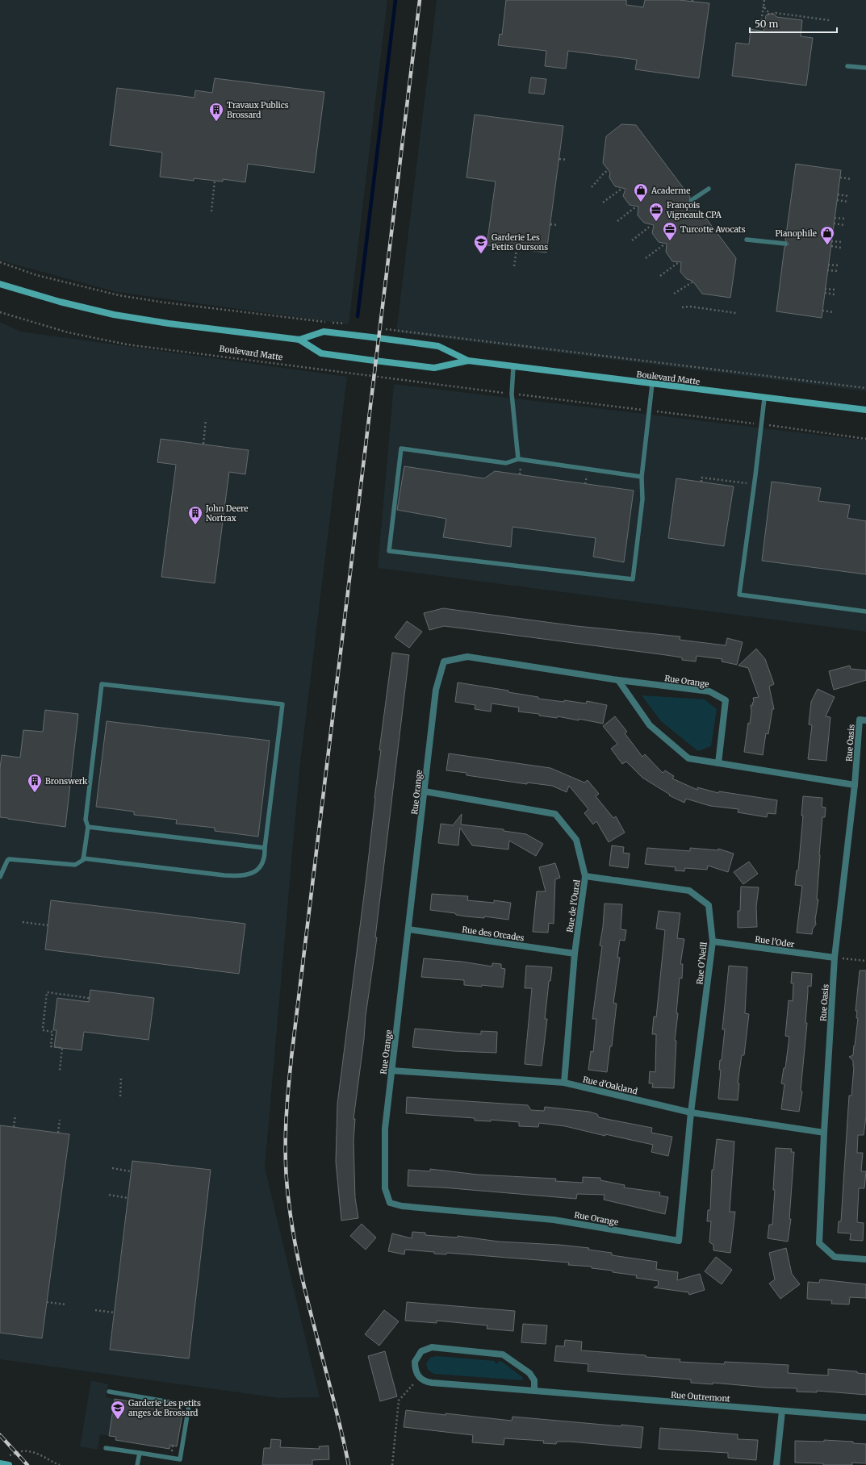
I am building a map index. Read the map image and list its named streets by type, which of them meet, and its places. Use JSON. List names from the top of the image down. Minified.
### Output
{"streets":{"main road":["Boulevard Matte"],"street":["Rue Orange","Rue Oasis","Rue de l'Oural","Rue des Orcades","Rue l'Oder","Rue O'Neill","Rue d'Oakland","Rue Outremont"]},"crossings":[["Rue Orange","Rue de l'Oural"],["Rue Orange","Rue des Orcades"],["Rue Orange","Rue O'Neill"],["Rue Orange","Rue d'Oakland"],["Rue Oasis","Rue l'Oder"],["Rue Oasis","Rue d'Oakland"],["Rue de l'Oural","Rue des Orcades"],["Rue de l'Oural","Rue O'Neill"],["Rue de l'Oural","Rue d'Oakland"],["Rue l'Oder","Rue O'Neill"],["Rue O'Neill","Rue d'Oakland"]],"places":{"building":["Travaux Publics Brossard","John Deere Nortrax","Bronswerk"],"shop":["Acaderme","Pianophile"],"office":["François Vigneault CPA","Turcotte Avocats"],"school or university":["Garderie Les Petits Oursons","Garderie Les petits anges de Brossard"]},"scale_bar":"50 m"}
